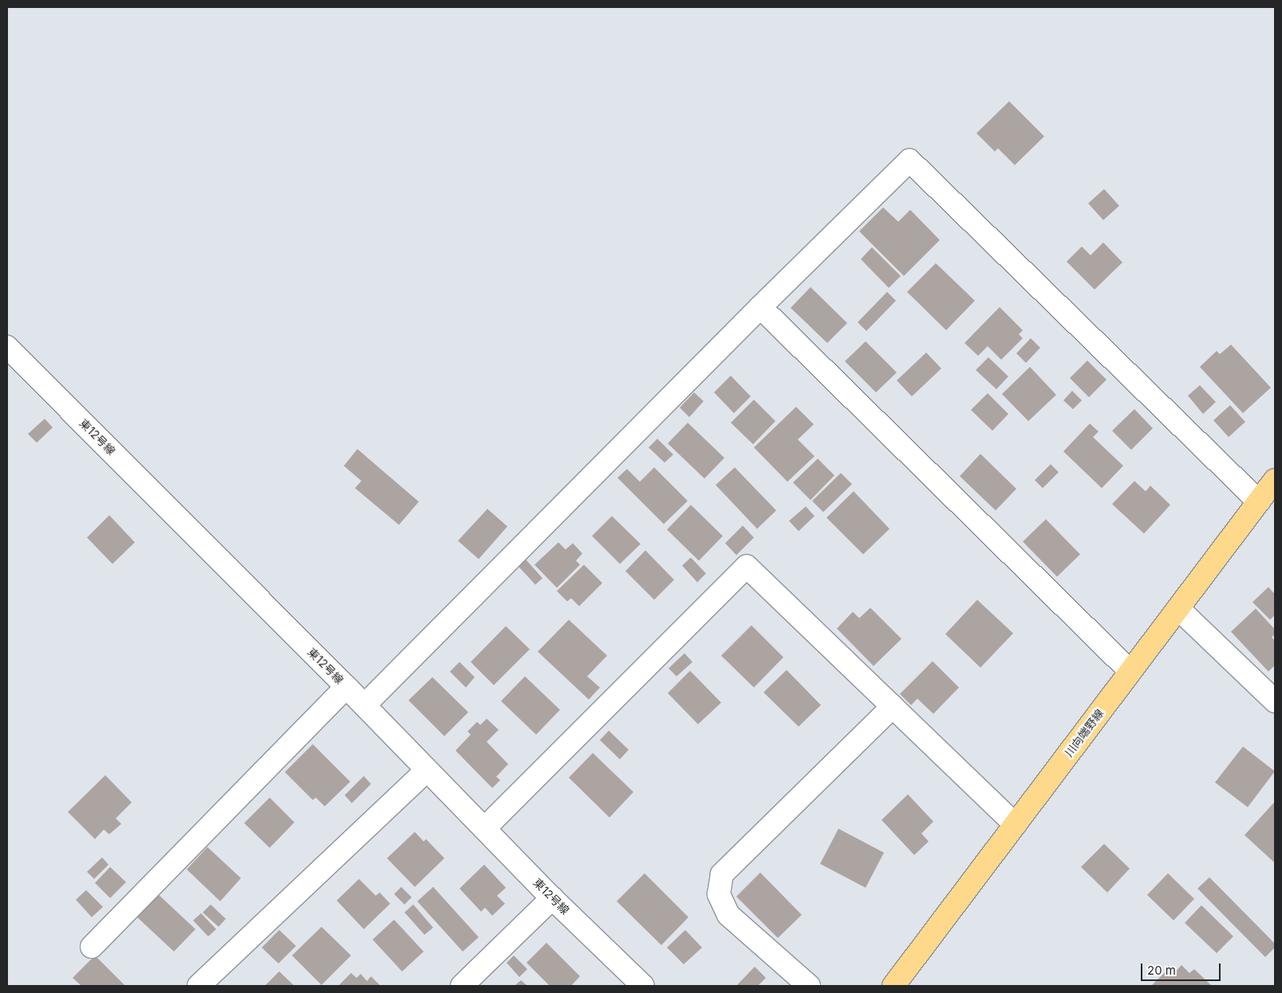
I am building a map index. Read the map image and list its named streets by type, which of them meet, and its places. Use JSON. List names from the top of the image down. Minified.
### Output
{"streets":{"main road":["川向端野線"],"street":["東12号線"]},"scale_bar":"20 m"}
